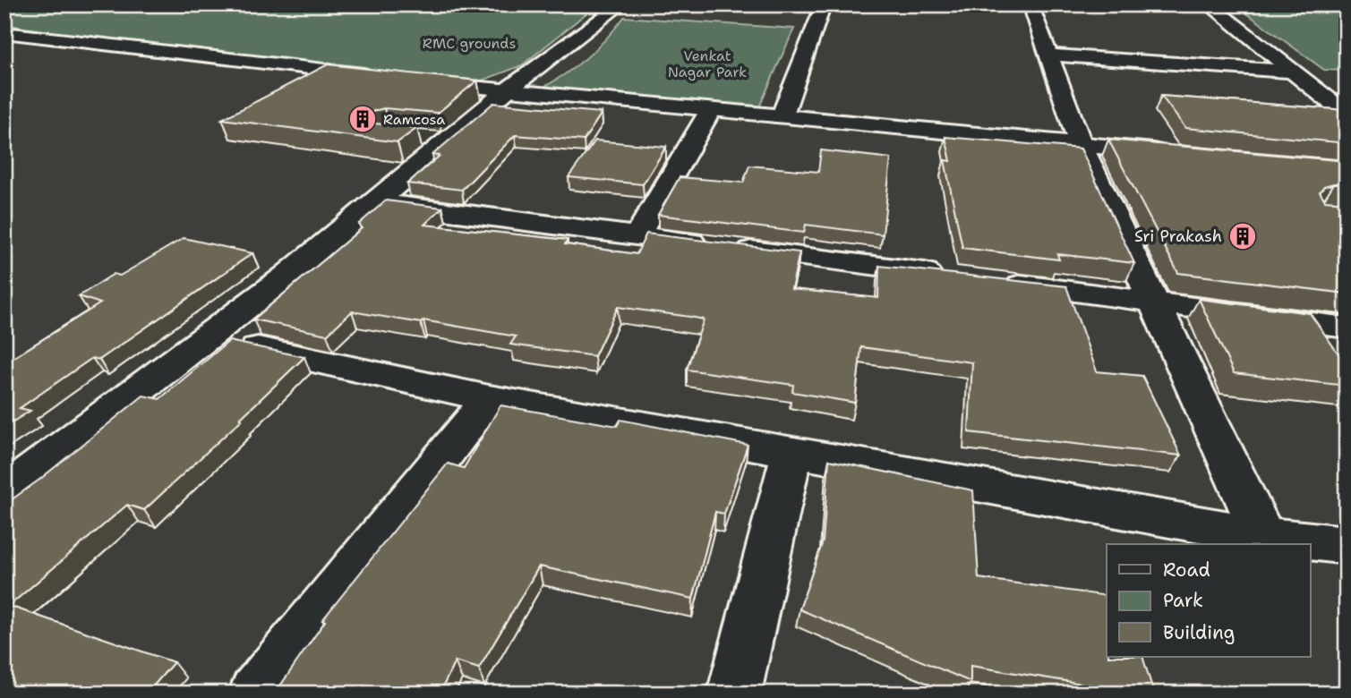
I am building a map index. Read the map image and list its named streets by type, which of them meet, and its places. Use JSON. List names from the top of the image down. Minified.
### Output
{"parks":["RMC grounds","Venkat Nagar Park"],"places":{"building":["Ramcosa","Sri Prakash"]},"legend":["Road","Park","Building"]}
